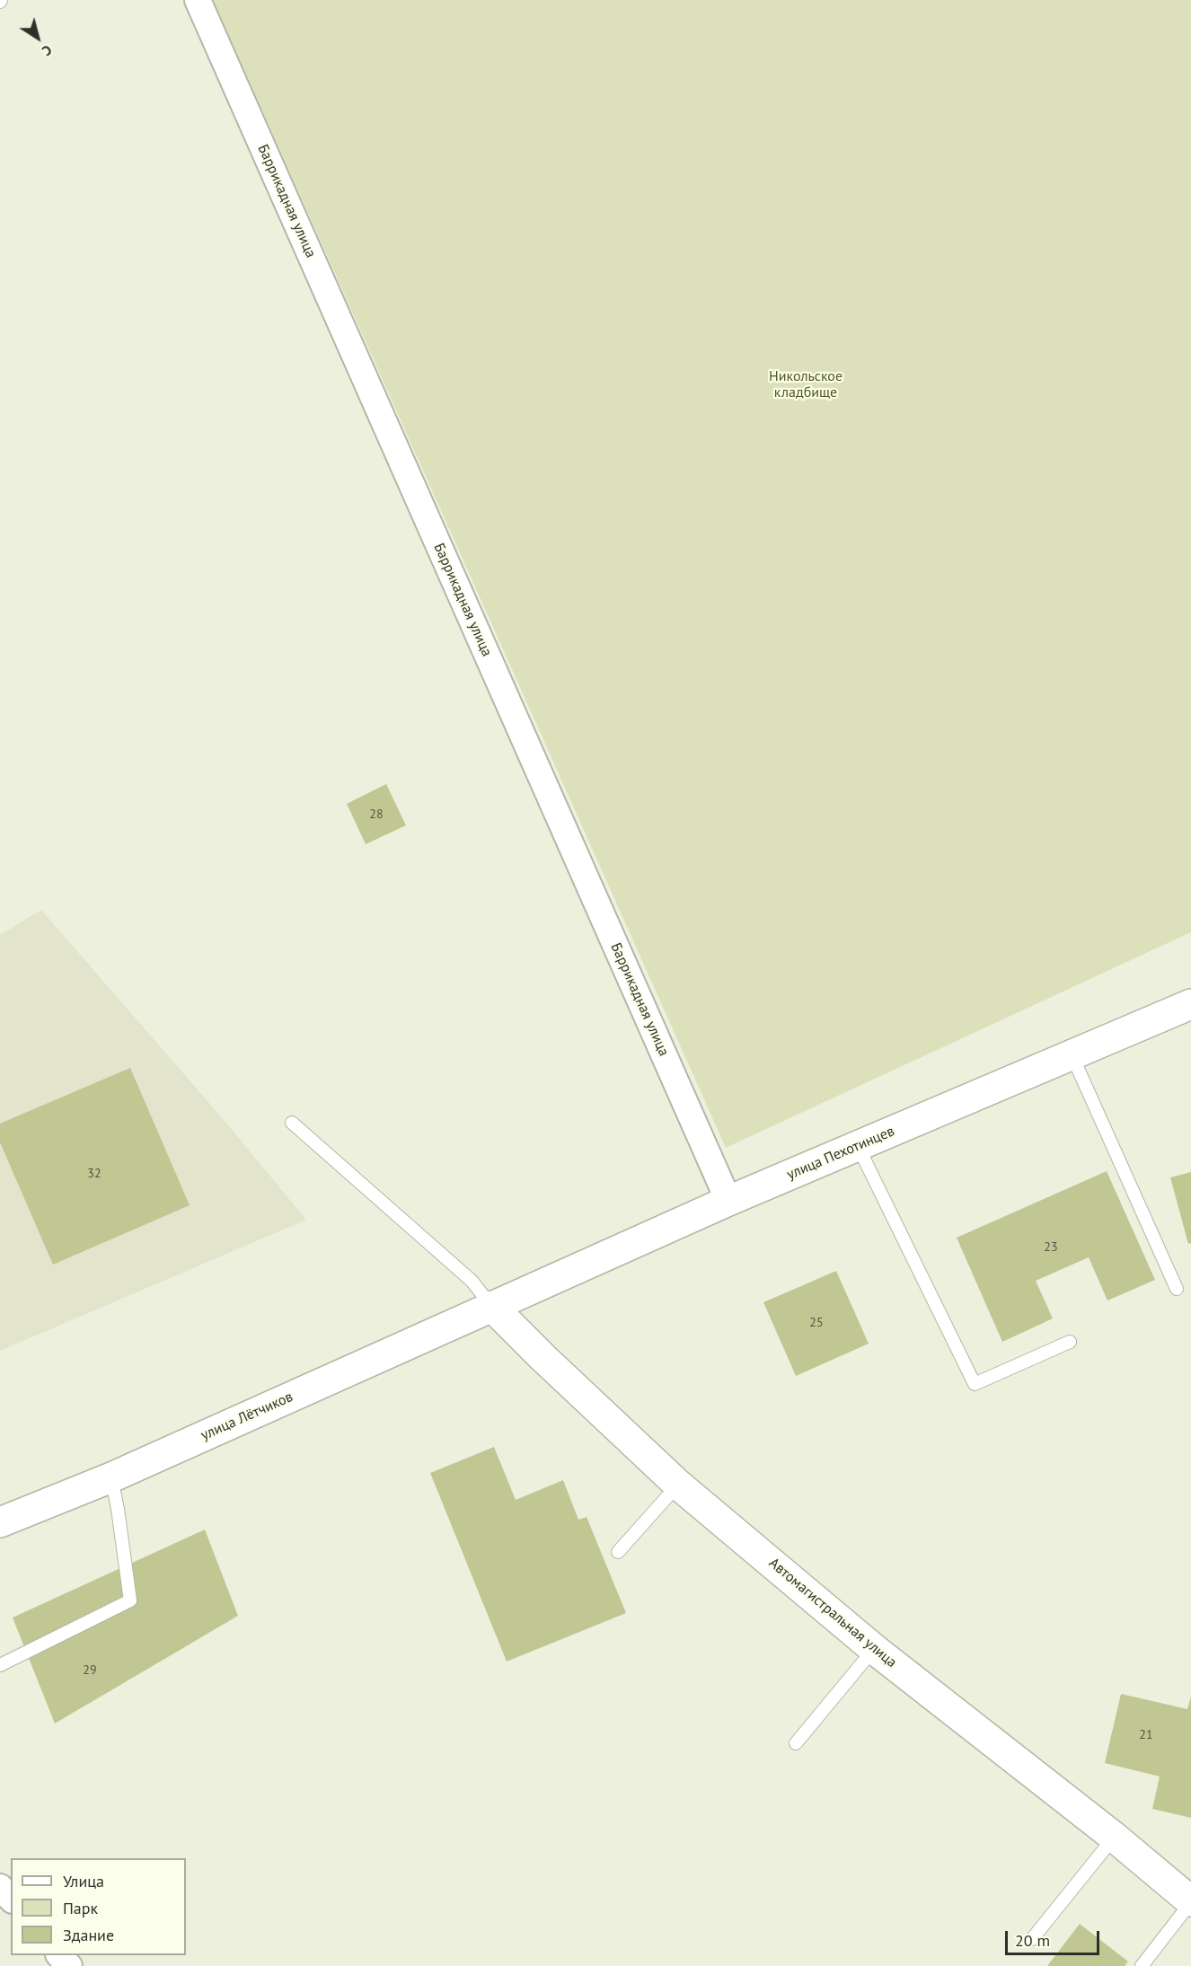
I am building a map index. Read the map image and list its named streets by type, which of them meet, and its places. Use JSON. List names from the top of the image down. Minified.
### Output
{"streets":{"main road":["улица Пехотинцев","улица Лётчиков","Автомагистральная улица"],"street":["Баррикадная улица"]},"crossings":[["Баррикадная улица","улица Пехотинцев"],["улица Пехотинцев","улица Лётчиков"],["улица Пехотинцев","Автомагистральная улица"],["улица Лётчиков","Автомагистральная улица"]],"parks":["Никольское кладбище"],"house_numbers":["28","32","23","25","29","21"],"legend":["Улица","Парк","Здание"],"scale_bar":"20 m","north":"bottom right"}
